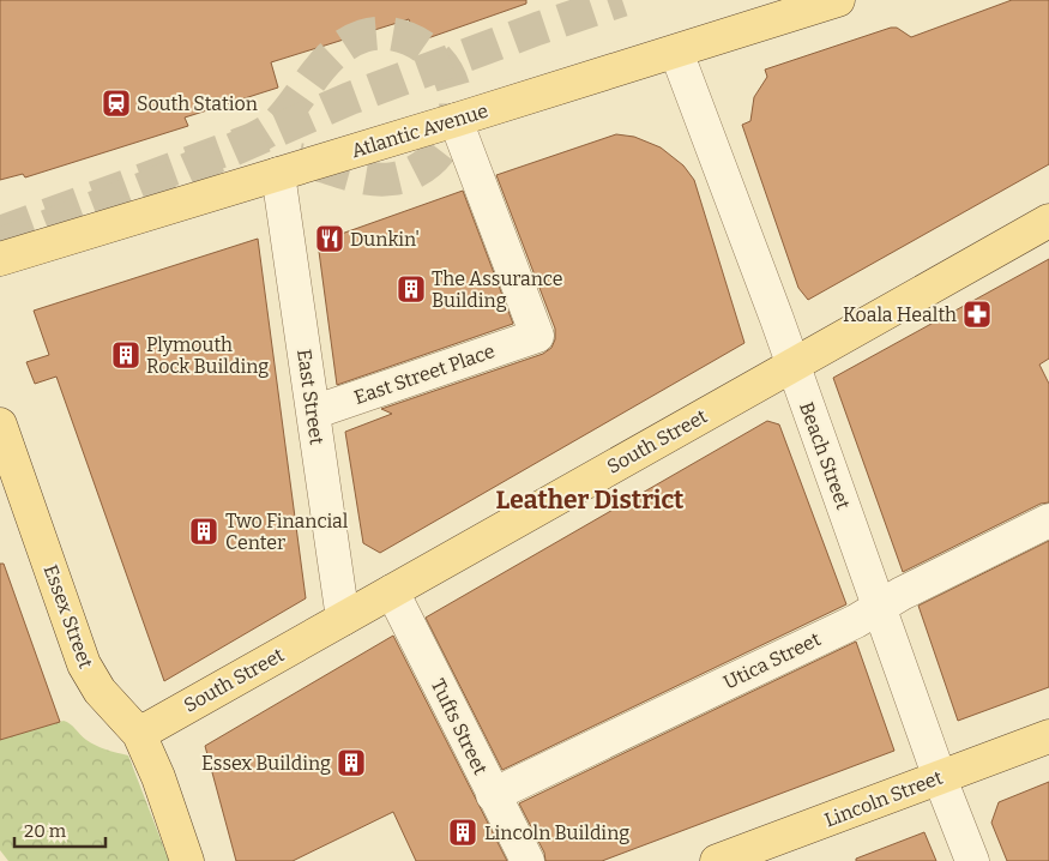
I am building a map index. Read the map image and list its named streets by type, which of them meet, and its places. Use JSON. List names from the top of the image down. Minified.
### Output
{"streets":{"main road":["Atlantic Avenue","South Street","Essex Street","Lincoln Street"],"street":["East Street Place","East Street","Beach Street","Utica Street","Tufts Street"]},"crossings":[["Atlantic Avenue","East Street Place"],["Atlantic Avenue","East Street"],["Atlantic Avenue","Beach Street"],["East Street Place","East Street"],["East Street","South Street"],["South Street","Beach Street"],["South Street","Essex Street"],["South Street","Tufts Street"],["Beach Street","Utica Street"],["Beach Street","Lincoln Street"],["Utica Street","Tufts Street"]],"districts":["Leather District"],"places":{"station":["South Station"],"restaurant":["Dunkin'"],"building":["The Assurance Building","Plymouth Rock Building","Two Financial Center","Essex Building","Lincoln Building"],"pharmacy":["Koala Health"]},"scale_bar":"20 m"}
